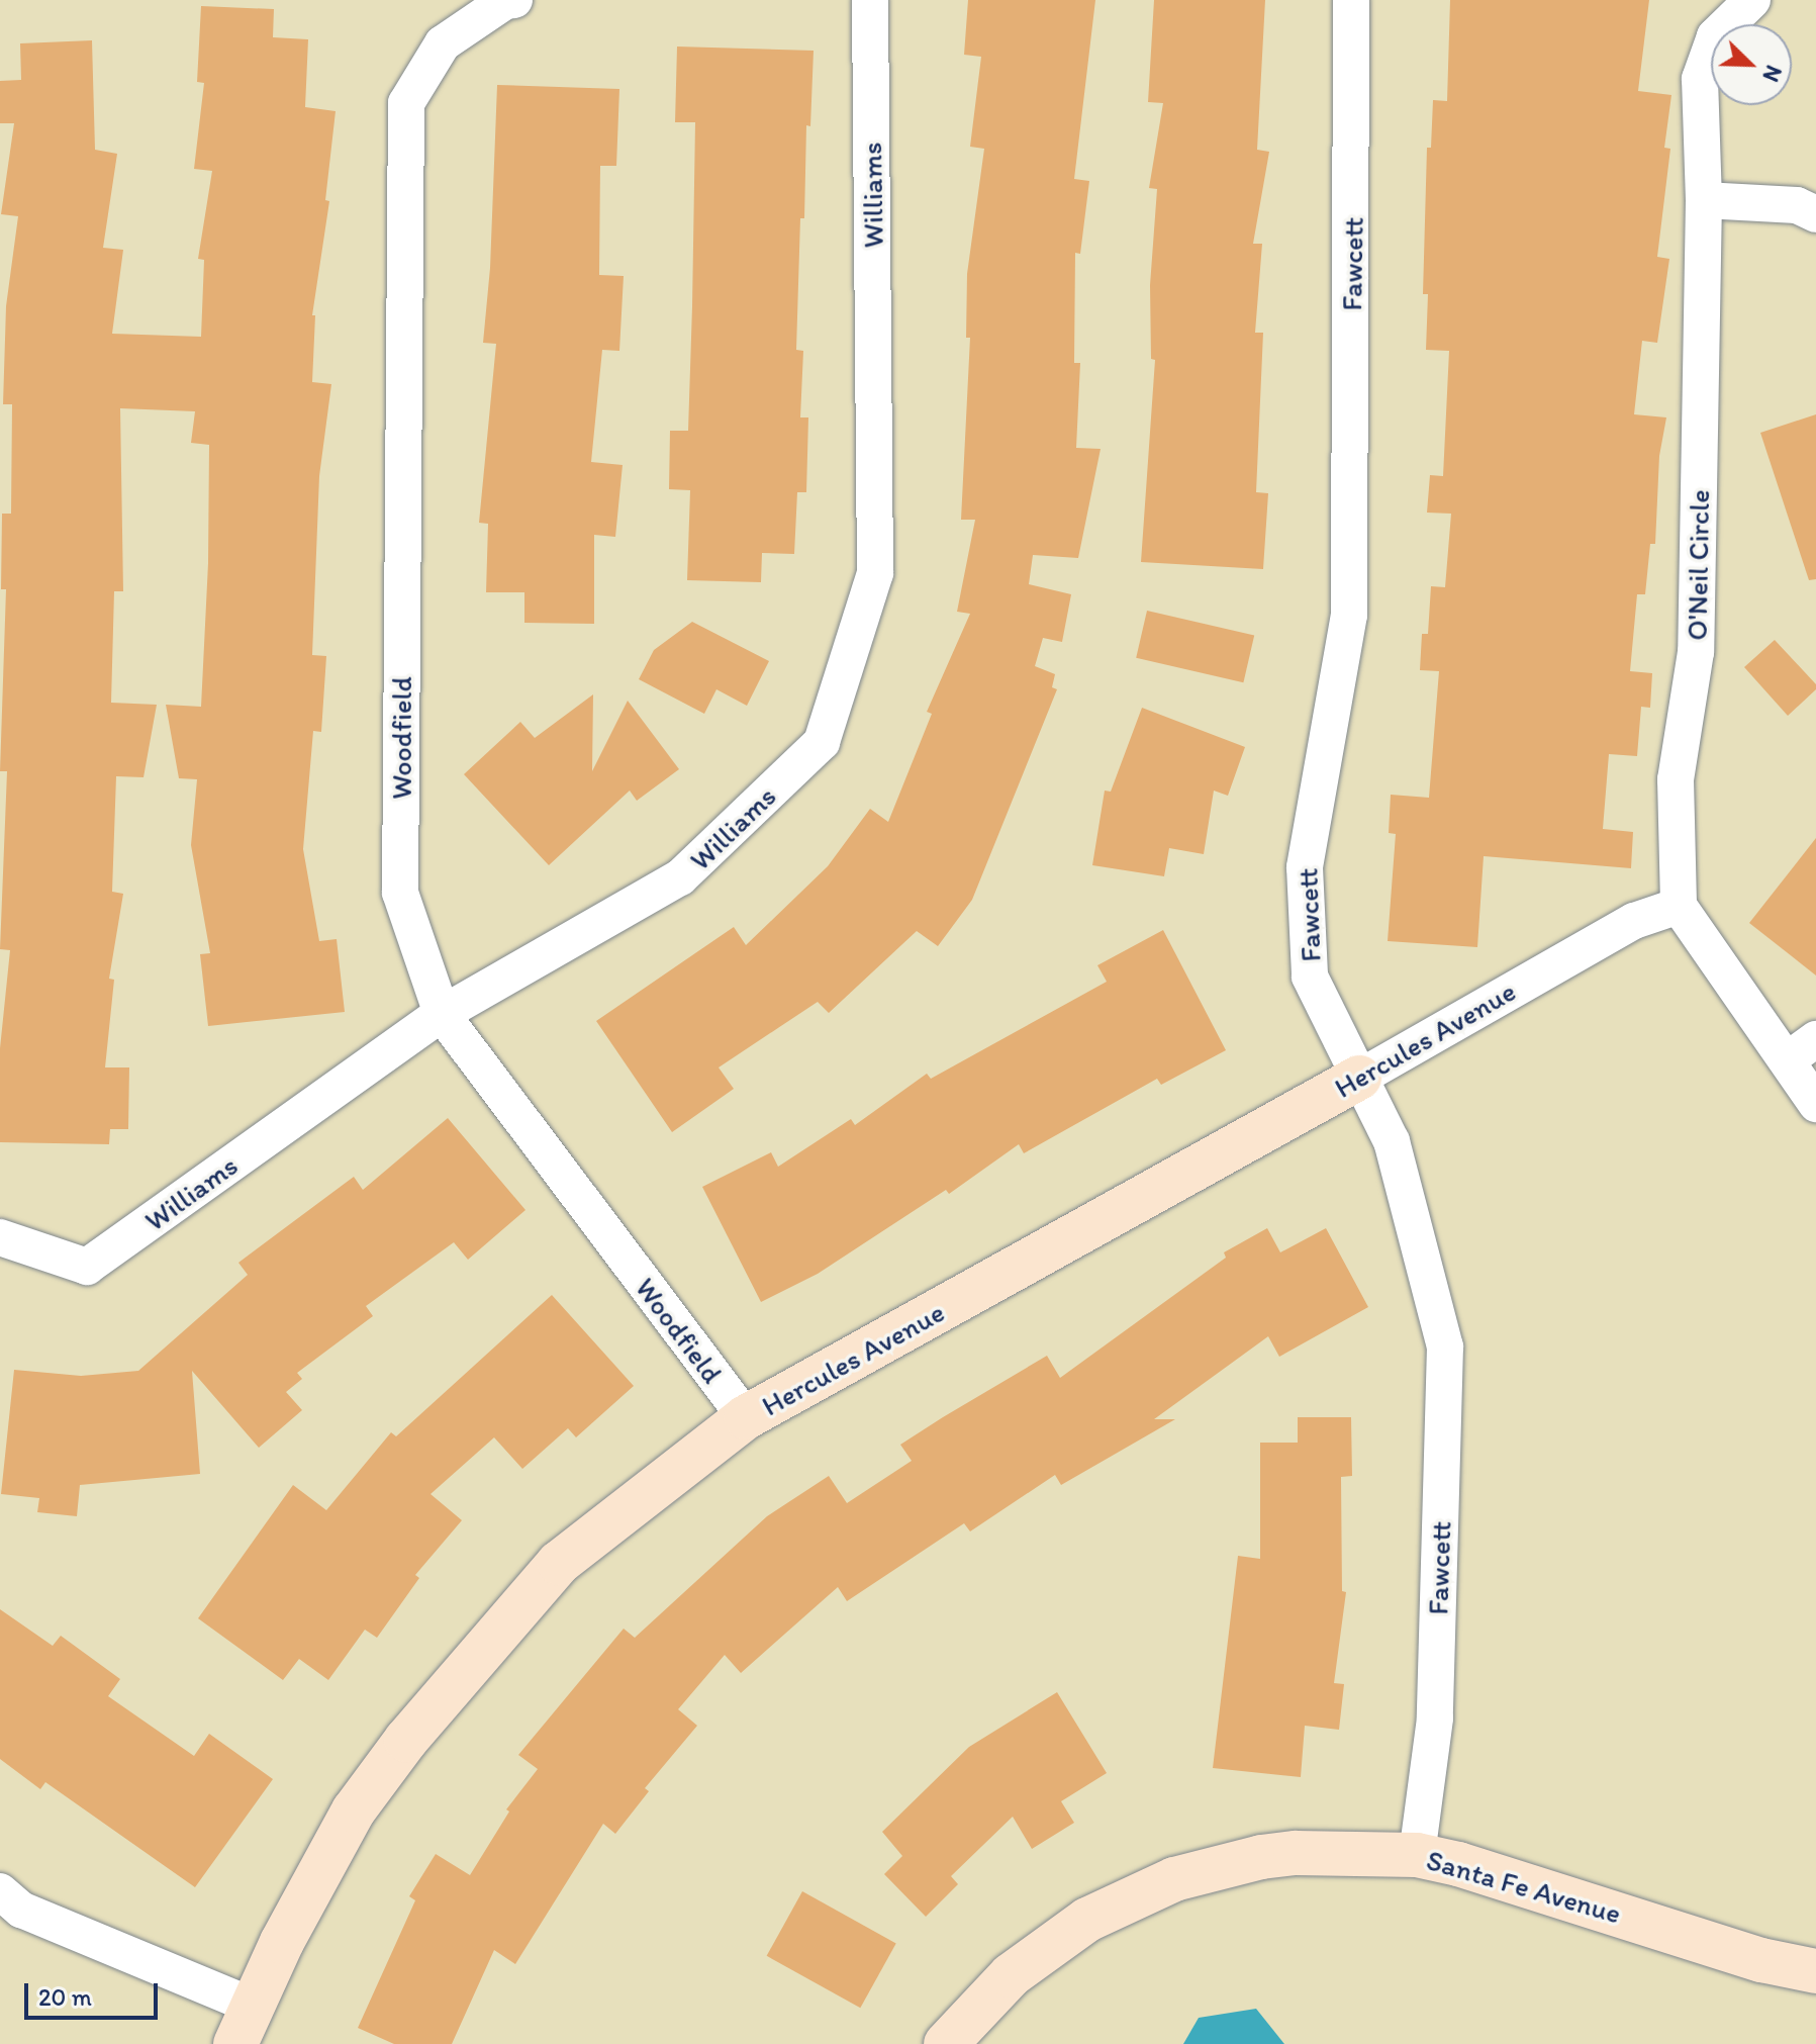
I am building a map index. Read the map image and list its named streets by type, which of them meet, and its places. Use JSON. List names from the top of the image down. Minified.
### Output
{"streets":{"street":["Williams","Fawcett","O'Neil Circle","Woodfield","Hercules Avenue","Santa Fe Avenue"]},"crossings":[["Williams","Woodfield"],["Fawcett","Hercules Avenue"],["Fawcett","Santa Fe Avenue"],["O'Neil Circle","Hercules Avenue"],["Woodfield","Hercules Avenue"]],"scale_bar":"20 m","north":"bottom right"}
